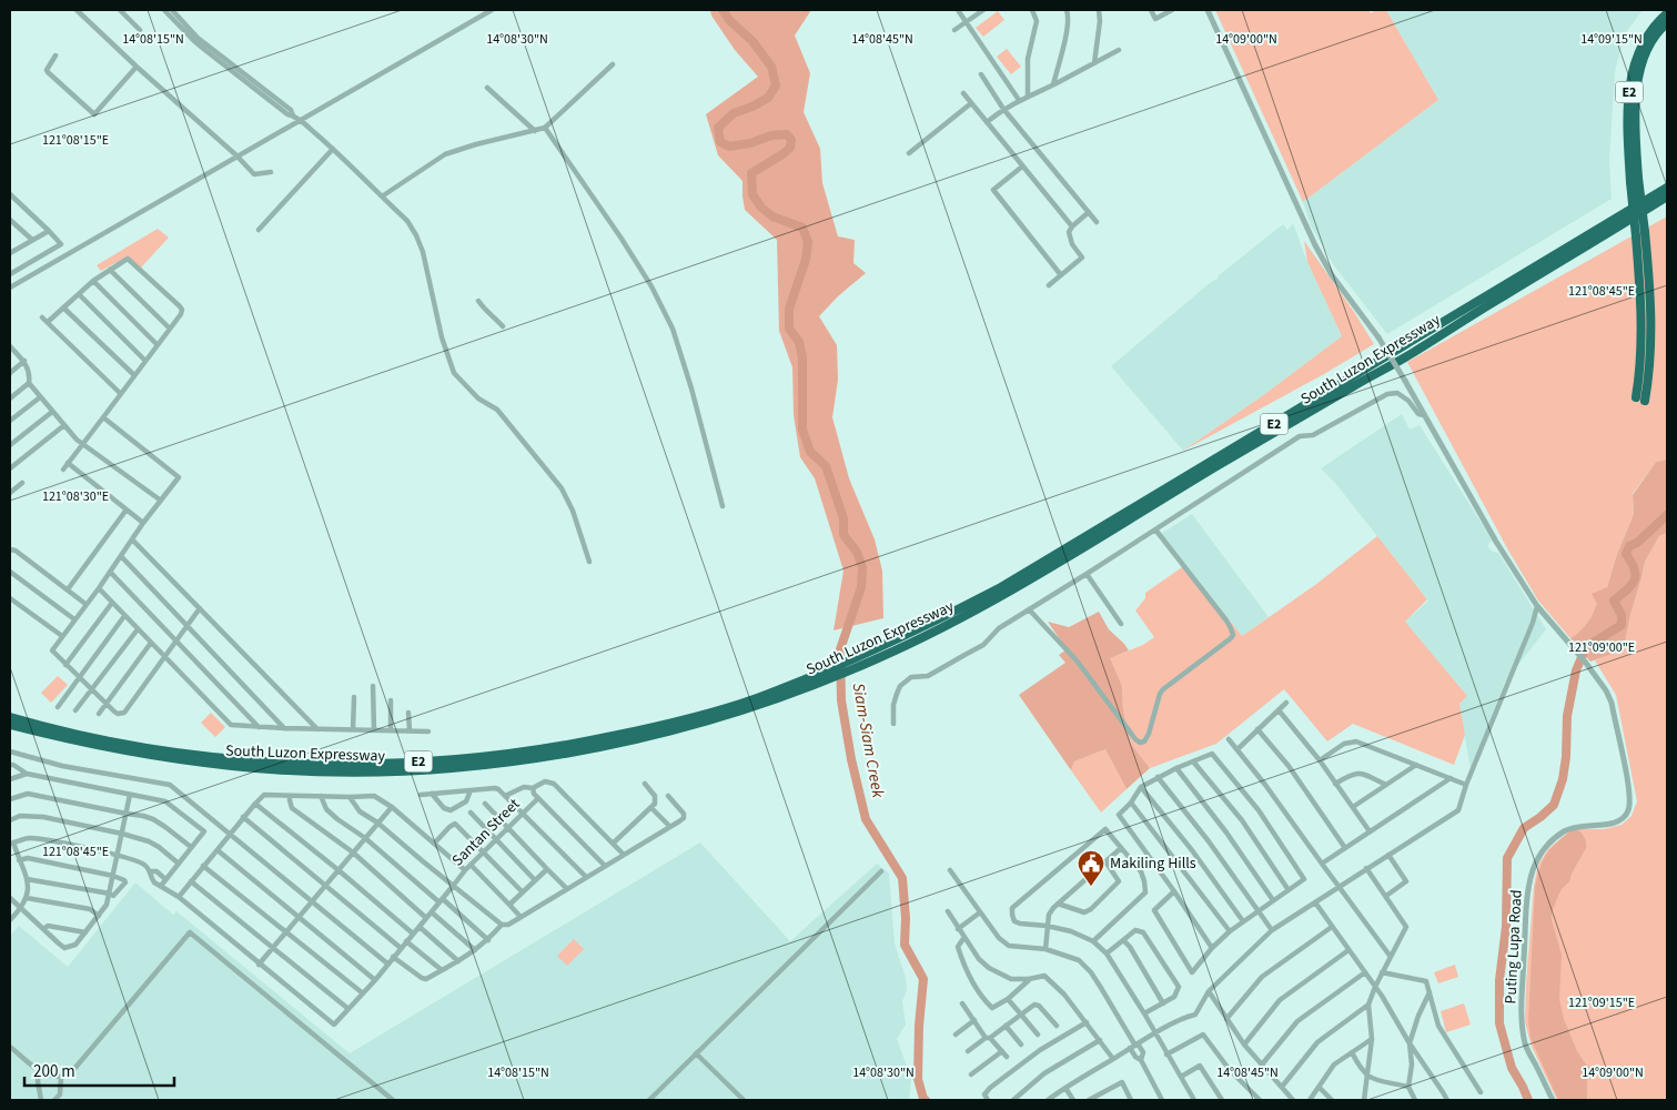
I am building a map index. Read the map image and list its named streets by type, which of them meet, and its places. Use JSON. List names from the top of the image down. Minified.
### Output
{"streets":{"highway":["E2","South Luzon Expressway"],"street":["Santan Street","Puting Lupa Road"]},"water":["Siam-Siam Creek"],"places":{"public building":["Makiling Hills"]},"scale_bar":"200 m","coordinates":["14°08'15\"N","14°09'00\"N","14°09'15\"N","14°08'30\"N","14°08'45\"N","121°08'15\"E","121°08'45\"E","121°08'30\"E","121°09'00\"E","121°09'15\"E"]}
